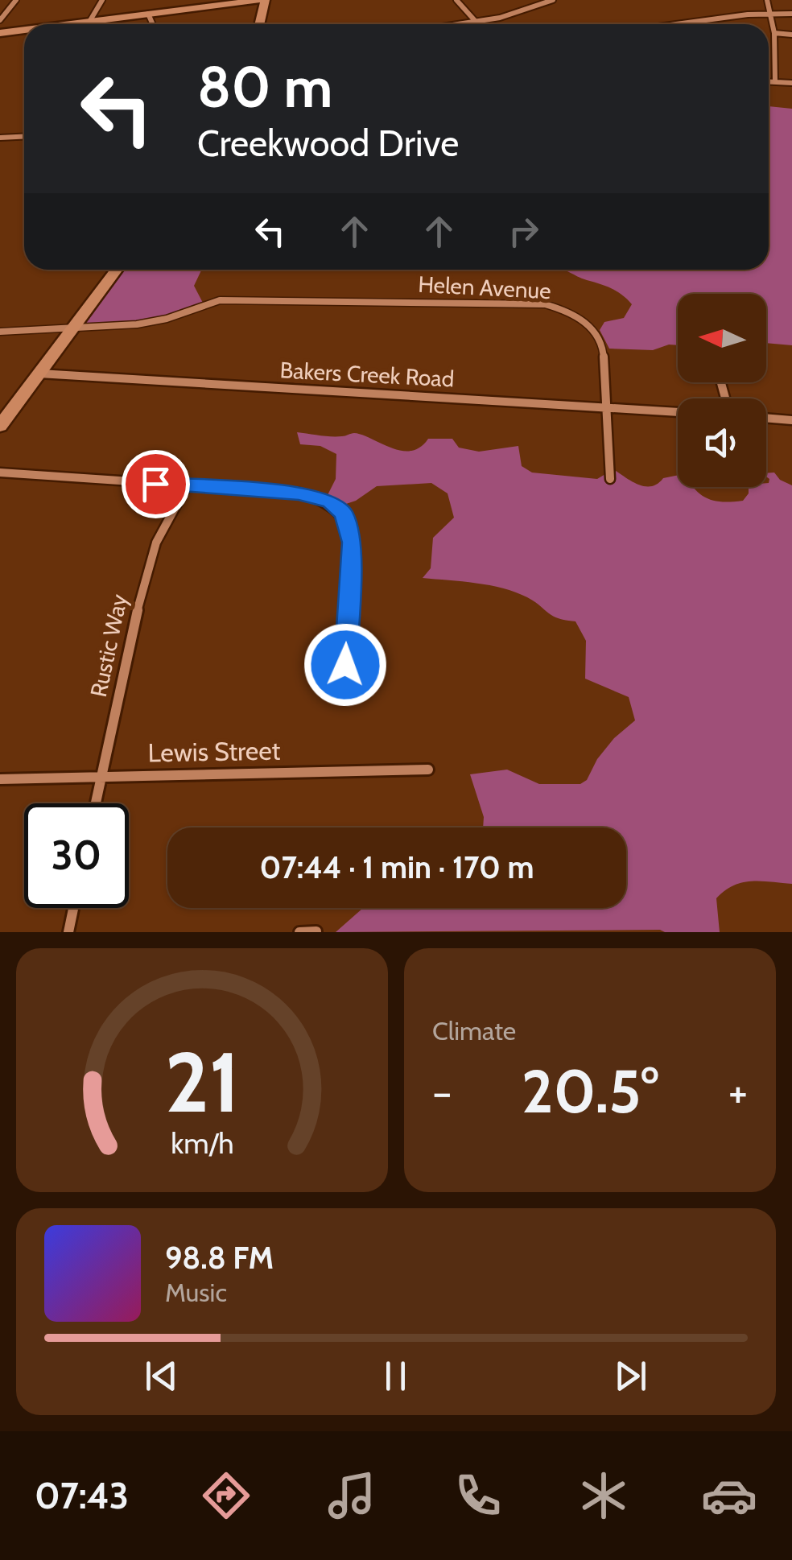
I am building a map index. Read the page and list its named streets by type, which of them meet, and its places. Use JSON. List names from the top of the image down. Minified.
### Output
{"streets":{"street":["Helen Avenue","Bakers Creek Road","Rustic Way","Lewis Street"]},"crossings":[["Helen Avenue","Bakers Creek Road"],["Rustic Way","Lewis Street"]],"north":"left","page":{"turn":["80 m","Creekwood Drive"],"limit":"30","trip":"07:44 · 1 min · 170 m","tile":"Climate","heat":["−","20.5°","+"],"song":["98.8 FM","Music"],"tabs":"07:43","gauge":["21","km/h"]}}
